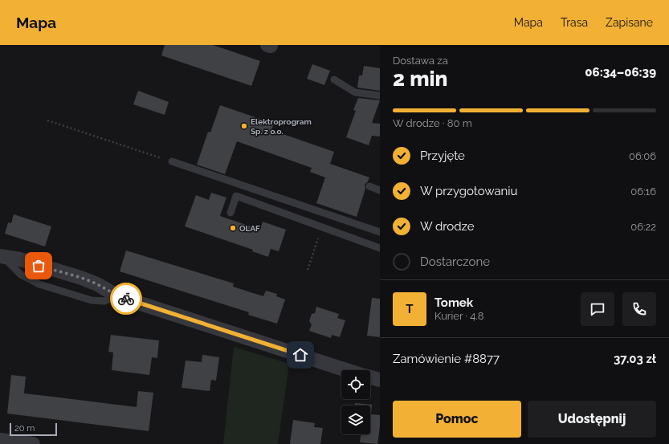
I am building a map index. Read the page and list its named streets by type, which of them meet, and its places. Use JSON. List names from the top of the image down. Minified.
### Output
{"places":["Elektroprogram Sp. z o.o.","OLAF"],"scale_bar":"20 m","page":{"header":"Mapa","nav":["Mapa","Trasa","Zapisane"],"heading":["2 min","Dostawa za","06:34–06:39"],"panel":["Tomek","Kurier · 4.8","Zamówienie #8877","37.03 zł"],"bar":"W drodze · 80 m","list":[["Przyjęte","06:06"],["W przygotowaniu","06:16"],["W drodze","06:22"],"Dostarczone"],"round":"T","buttons":["Pomoc","Udostępnij"],"scale":"20 m"}}
